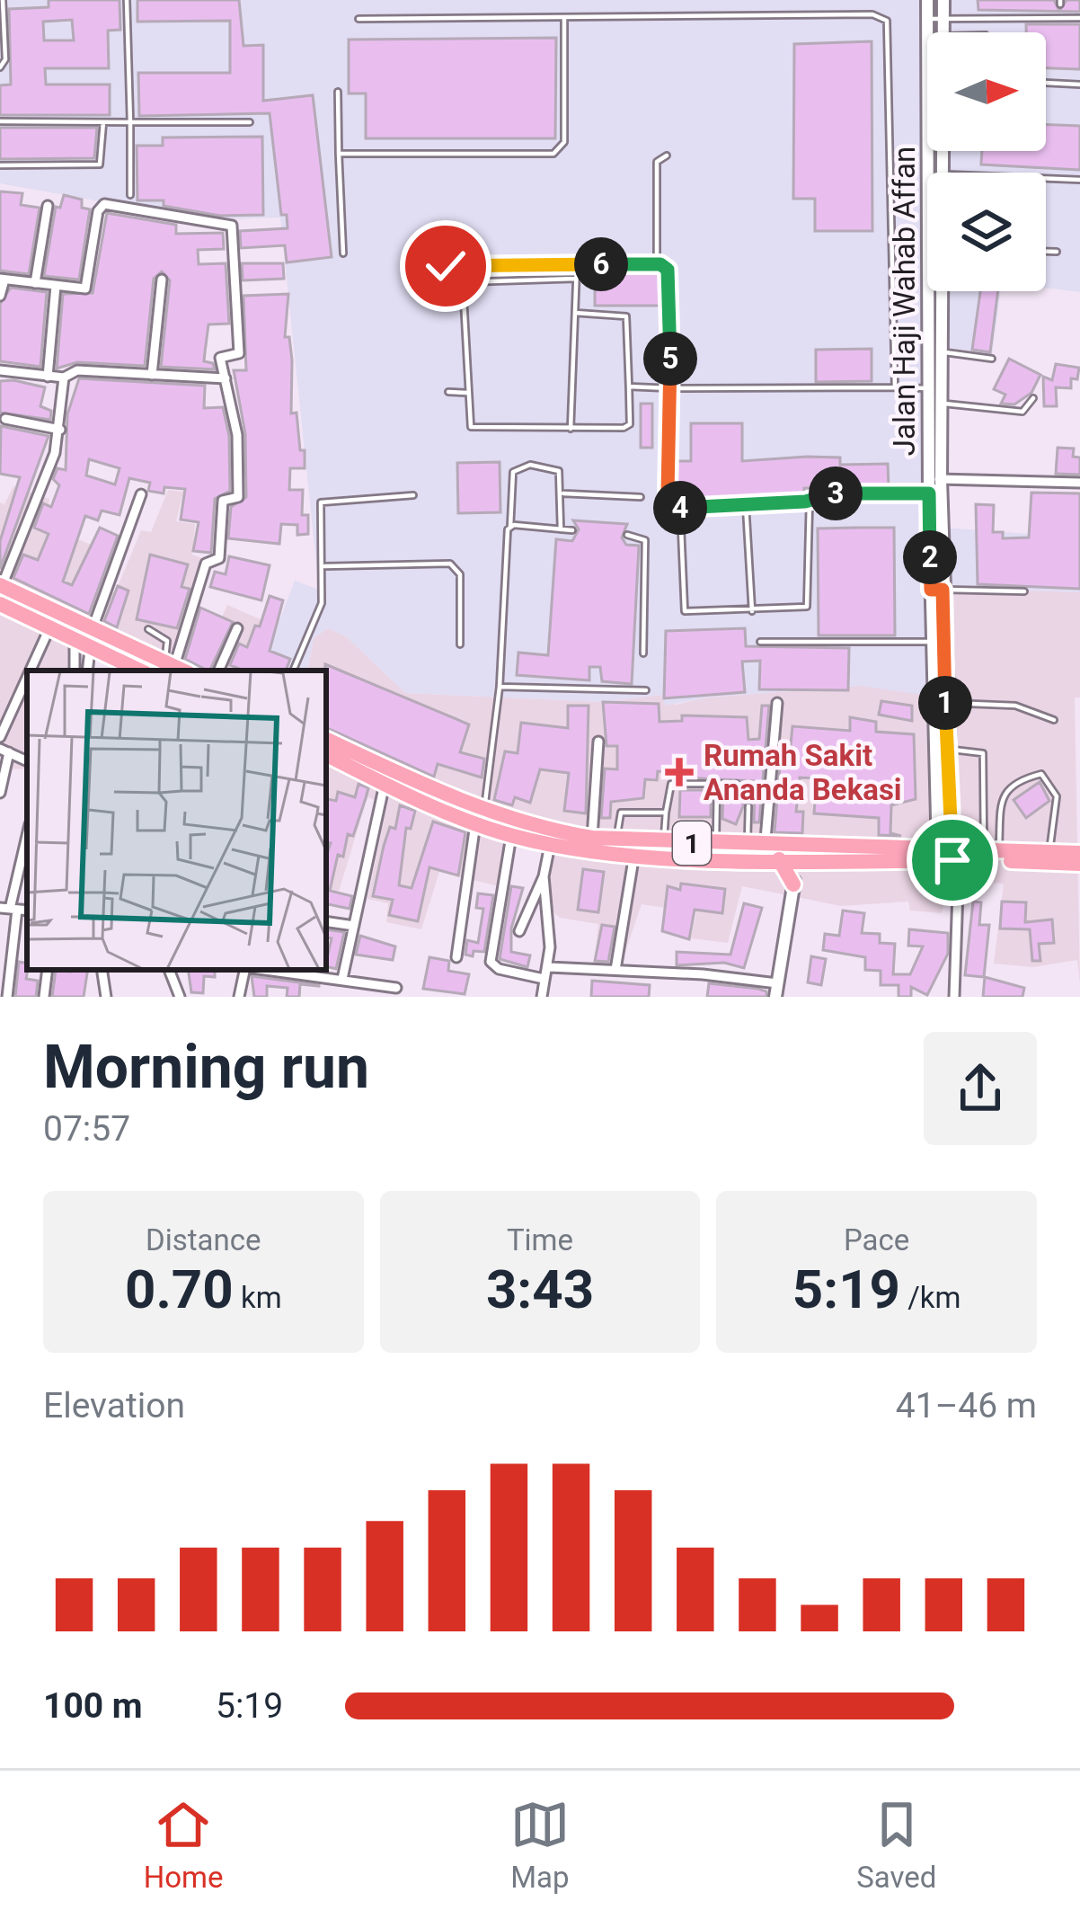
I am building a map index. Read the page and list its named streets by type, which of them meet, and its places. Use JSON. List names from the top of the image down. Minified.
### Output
{"streets":{"highway":["1"],"street":["Jalan Haji Wahab Affan"]},"crossings":[["Jalan Haji Wahab Affan","1"]],"places":{"health":["Rumah Sakit Ananda Bekasi"]},"north":"right","page":{"pins":["6","5","3","4","2","1"],"heading":["Morning run","07:57"],"stats":[["Distance","0.70 km"],["Time","3:43"],["Pace","5:19 /km"]],"chart":["Elevation","41–46 m"],"list":[{"name":"100 m","note":"5:19"}],"tabs":["Home","Map","Saved"]}}
